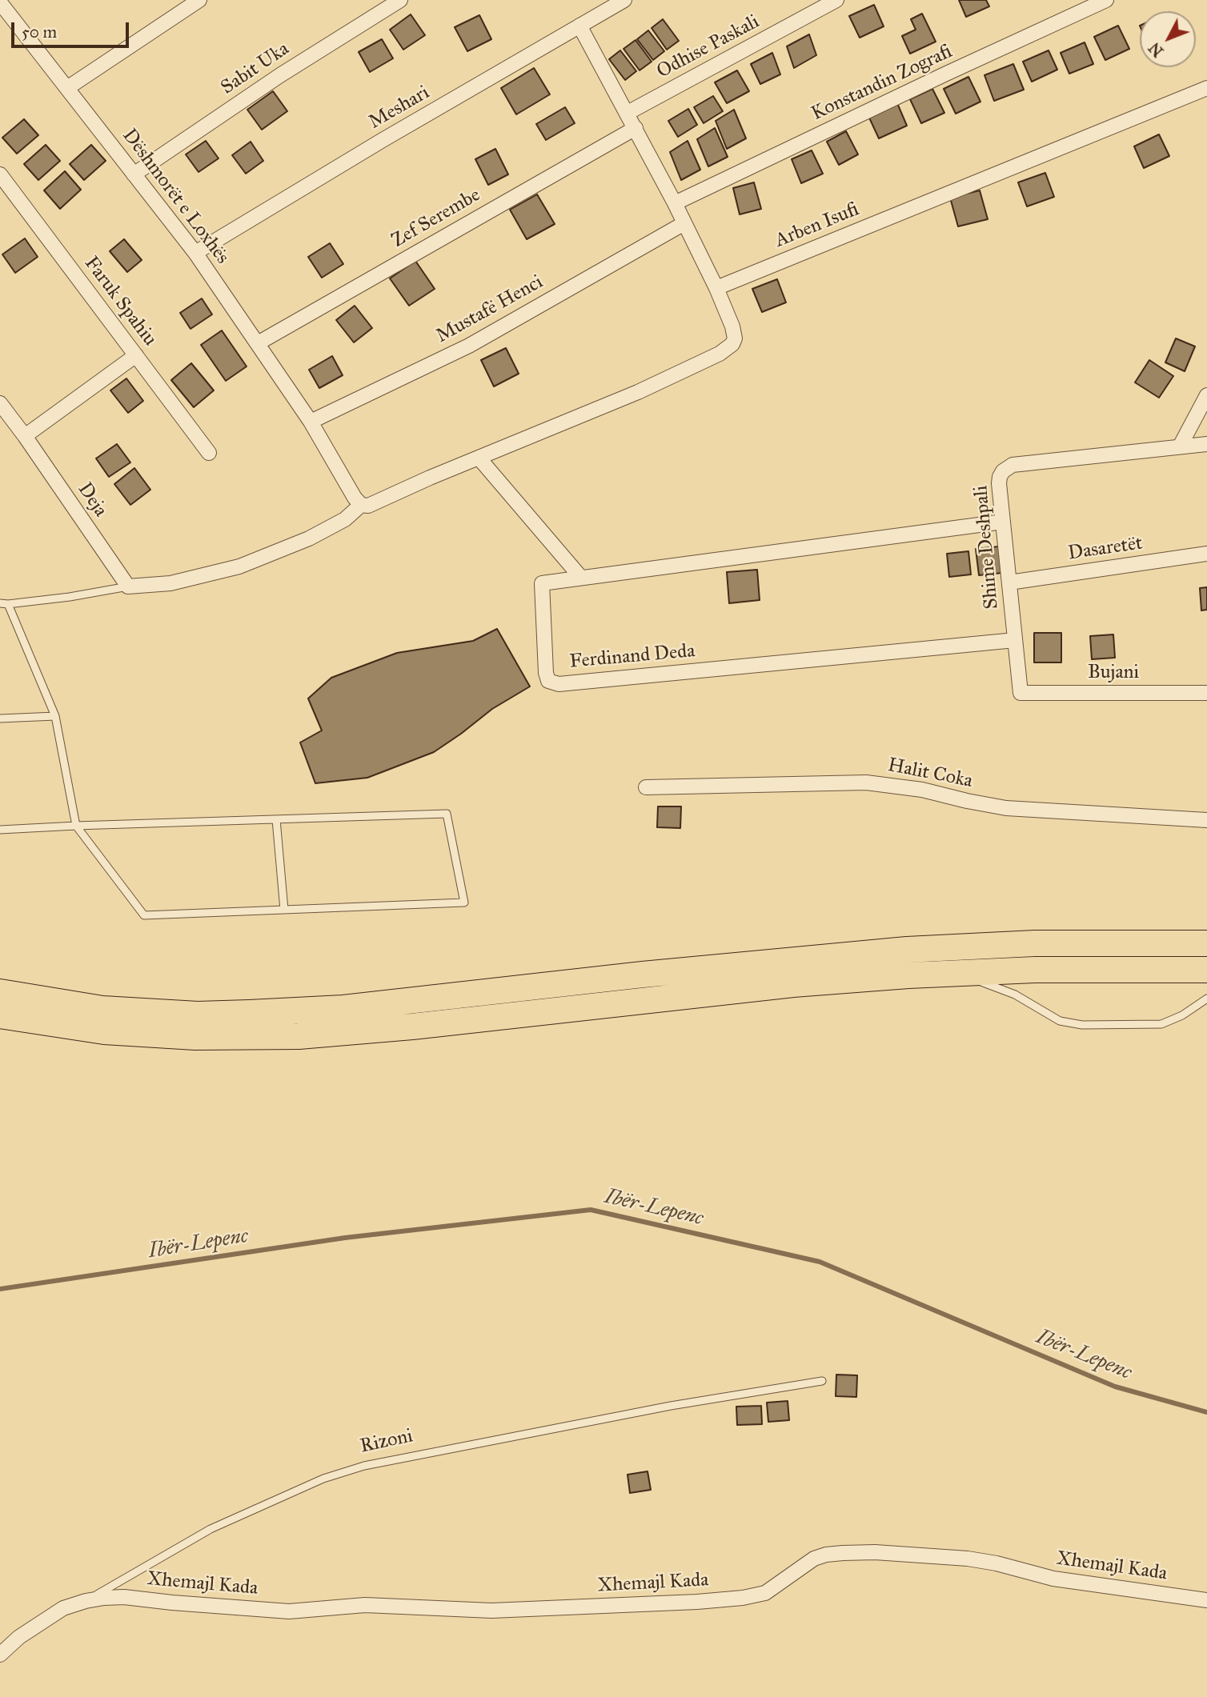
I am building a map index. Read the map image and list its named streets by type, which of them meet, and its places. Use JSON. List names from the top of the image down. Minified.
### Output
{"streets":{"street":["Odhise Paskali","Sabit Uka","Konstandin Zografi","Meshari","Dëshmorët e Loxhës","Zef Serembe","Arben Isufi","Faruk Spahiu","Mustafë Henci","Deja","Shime Deshpali","Dasaretët","Ferdinand Deda","Bujani","Halit Coka","Rizoni","Xhemajl Kada"]},"crossings":[["Sabit Uka","Dëshmorët e Loxhës"],["Meshari","Dëshmorët e Loxhës"],["Dëshmorët e Loxhës","Zef Serembe"],["Dëshmorët e Loxhës","Mustafë Henci"],["Shime Deshpali","Dasaretët"],["Shime Deshpali","Ferdinand Deda"],["Shime Deshpali","Bujani"],["Rizoni","Xhemajl Kada"]],"water":["Ibër-Lepenc"],"scale_bar":"50 m","north":"bottom left"}
